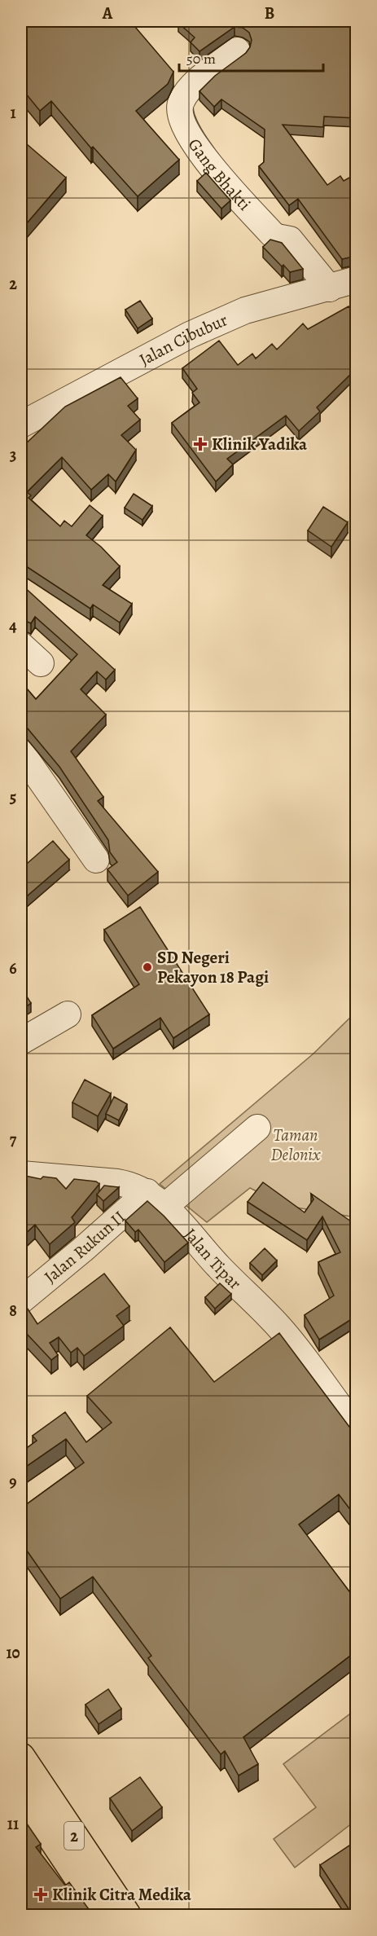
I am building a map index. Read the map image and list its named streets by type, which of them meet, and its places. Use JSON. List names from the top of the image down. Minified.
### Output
{"streets":{"highway":["2"],"street":["Gang Bhakti","Jalan Cibubur","Jalan Rukun II","Jalan Tipar"]},"crossings":[["Gang Bhakti","Jalan Cibubur"],["Jalan Rukun II","Jalan Tipar"]],"parks":["Taman Delonix"],"places":{"health":["Klinik Yadika","Klinik Citra Medika"],"other":["SD Negeri Pekayon 18 Pagi"]},"scale_bar":"50 m","grid":{"columns":["A","B"],"rows":["1","2","3","4","5","6","7","8","9","10","11"]}}
